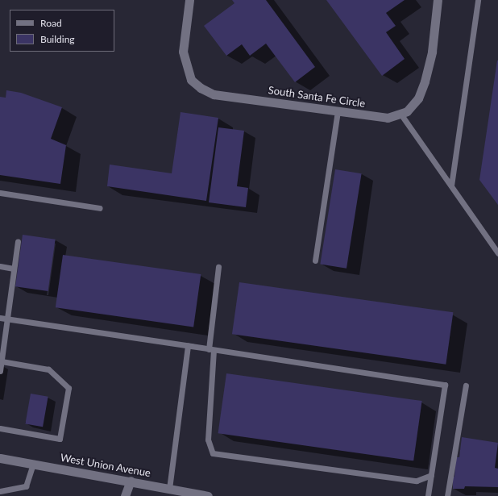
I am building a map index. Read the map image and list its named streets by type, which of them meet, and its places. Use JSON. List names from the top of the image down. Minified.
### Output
{"streets":{"street":["South Santa Fe Circle","West Union Avenue"]},"legend":["Road","Building"]}
